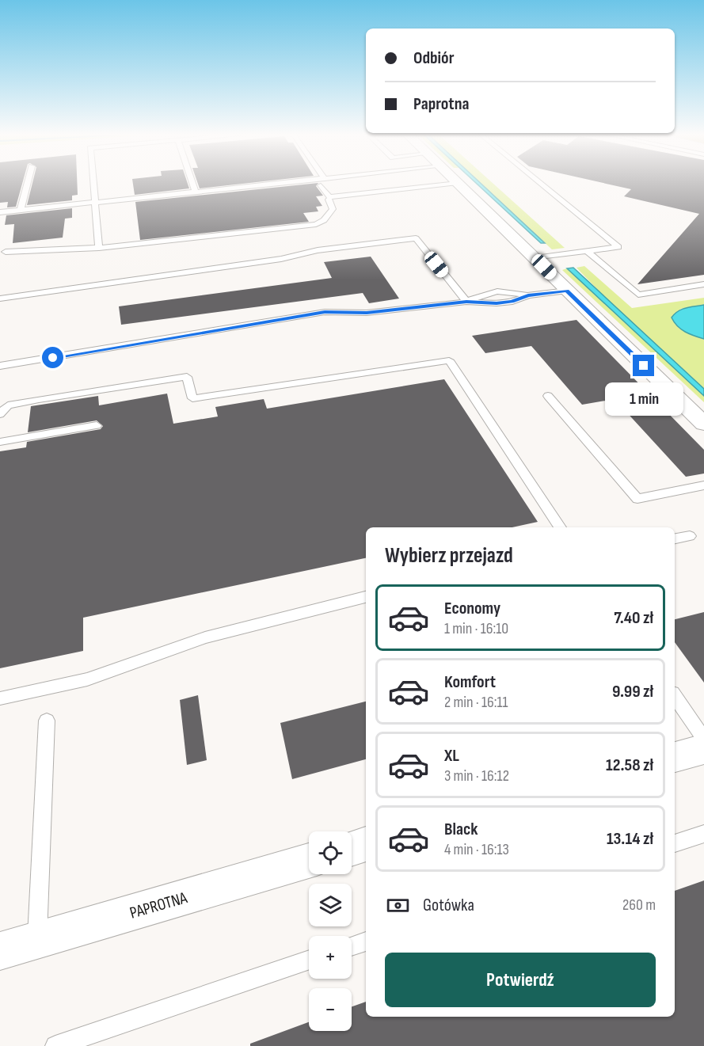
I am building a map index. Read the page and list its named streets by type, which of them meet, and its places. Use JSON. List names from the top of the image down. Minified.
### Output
{"streets":{"street":["PAPROTNA"]},"page":{"banner":["Odbiór","Paprotna"],"bubble":"1 min","heading":"Wybierz przejazd","list":[{"name":"Economy","note":"1 min · 16:10","value":"7.40 zł"},{"name":"Komfort","note":"2 min · 16:11","value":"9.99 zł"},{"name":"XL","note":"3 min · 16:12","value":"12.58 zł"},{"name":"Black","note":"4 min · 16:13","value":"13.14 zł"}],"map_buttons":["+","−"],"pay":["Gotówka","260 m"],"buttons":"Potwierdź"}}
